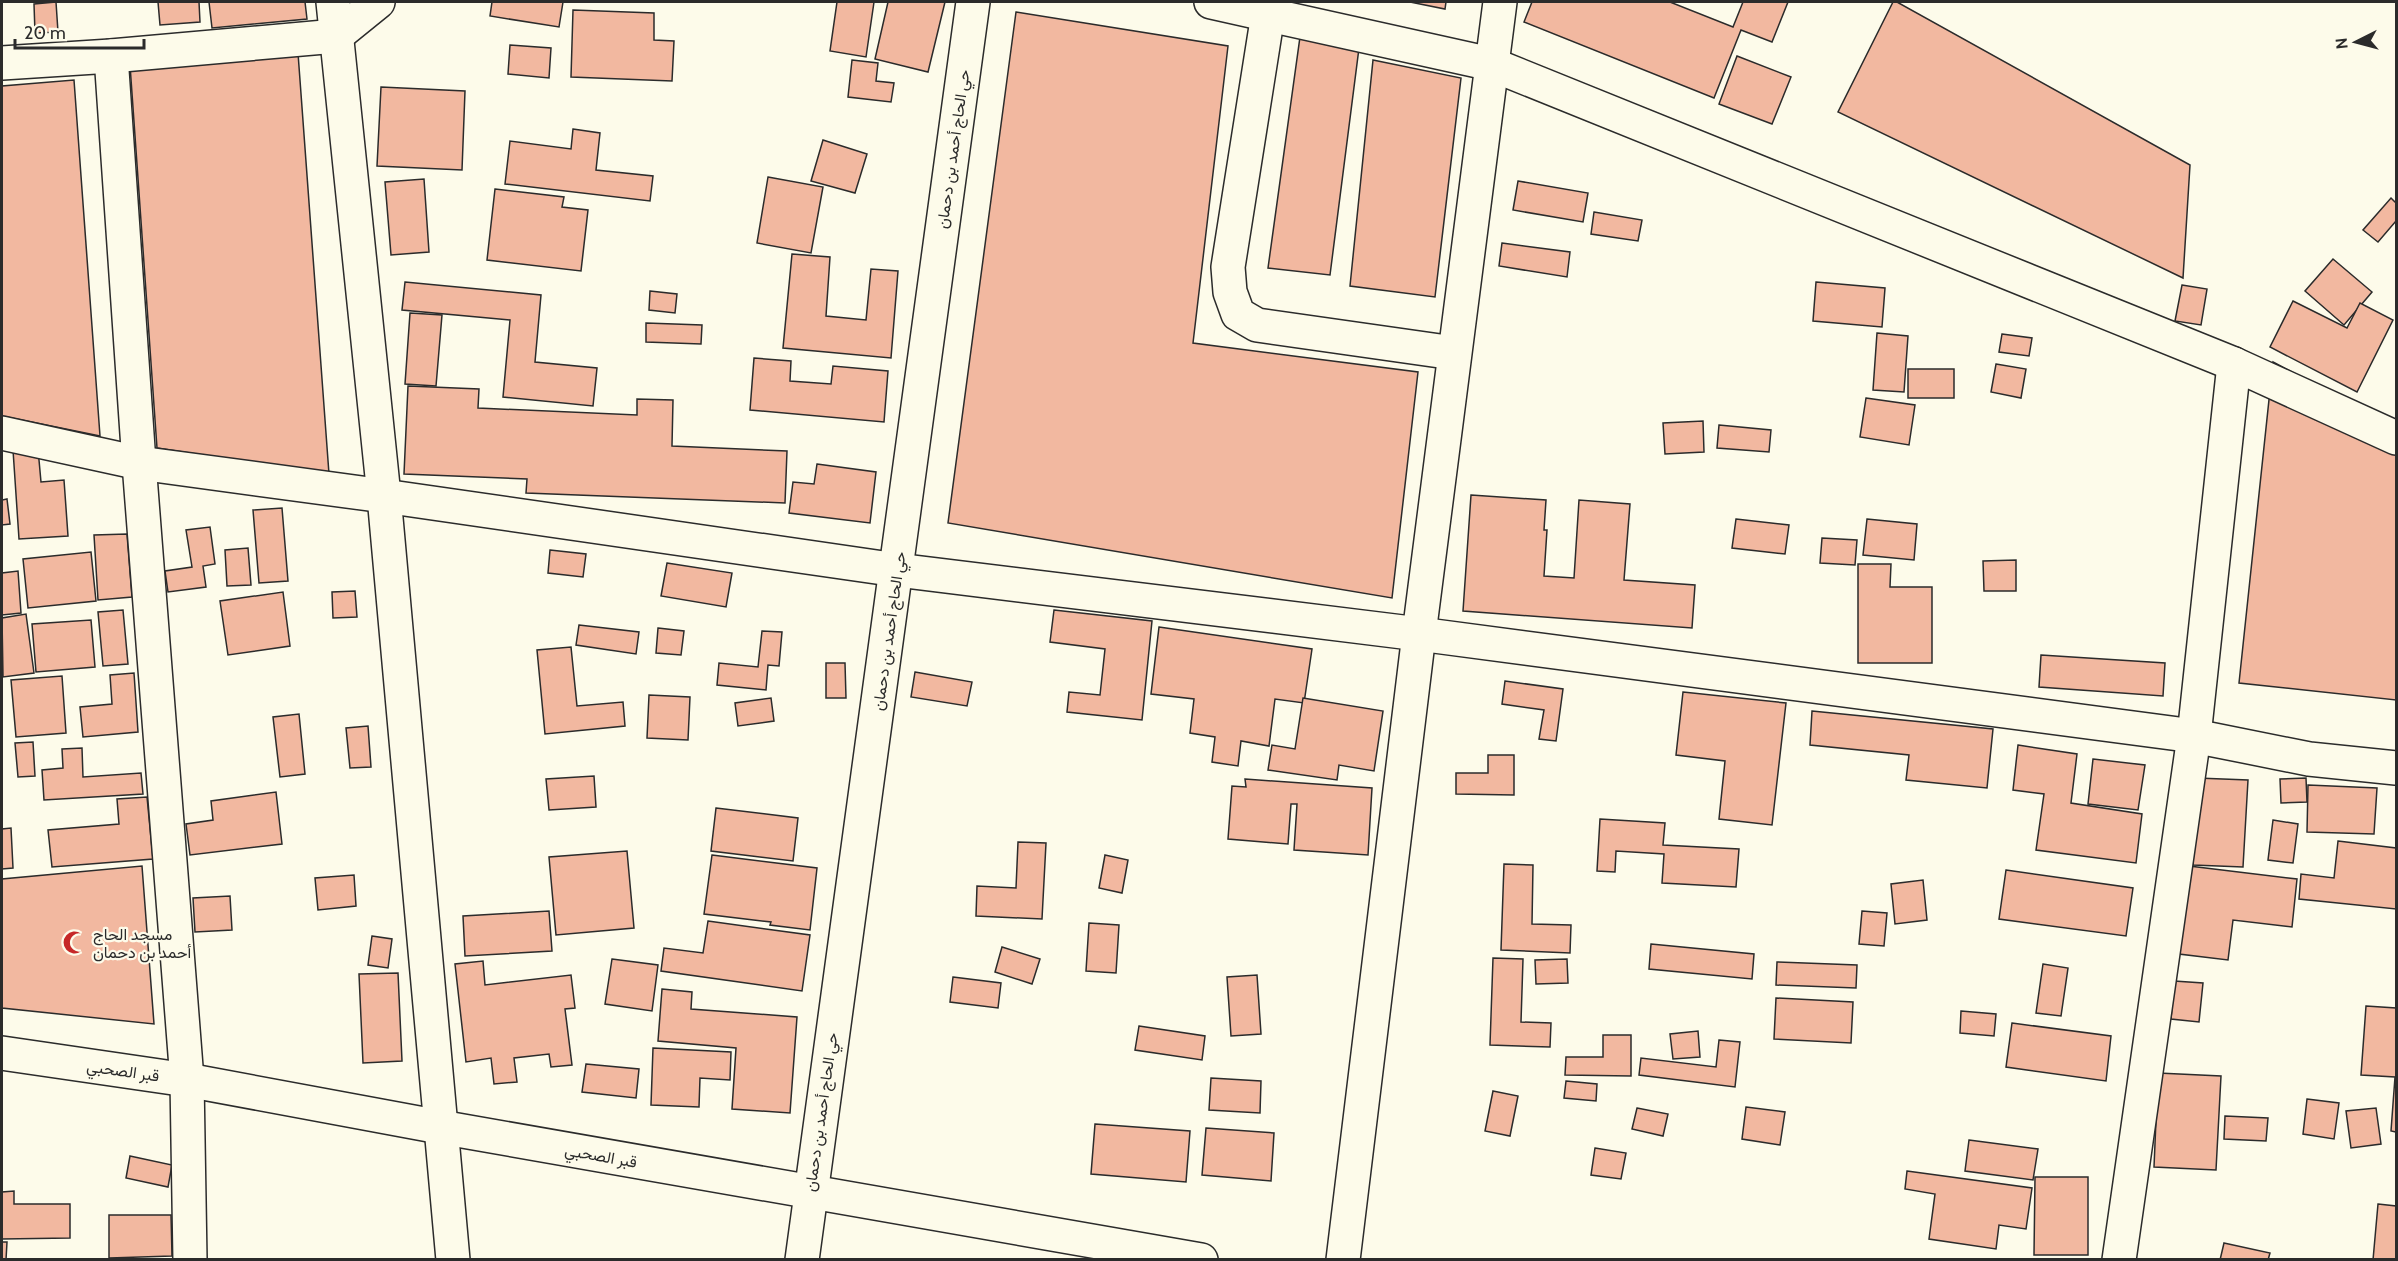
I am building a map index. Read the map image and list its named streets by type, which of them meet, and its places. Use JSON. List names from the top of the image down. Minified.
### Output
{"streets":{"street":["حي الحاج أحمد بن دحمان","قبر الصحبي"]},"crossings":[["حي الحاج أحمد بن دحمان","قبر الصحبي"]],"places":{"mosque":["مسجد الحاج أحمد بن دحمان"]},"scale_bar":"20 m","north":"left"}
